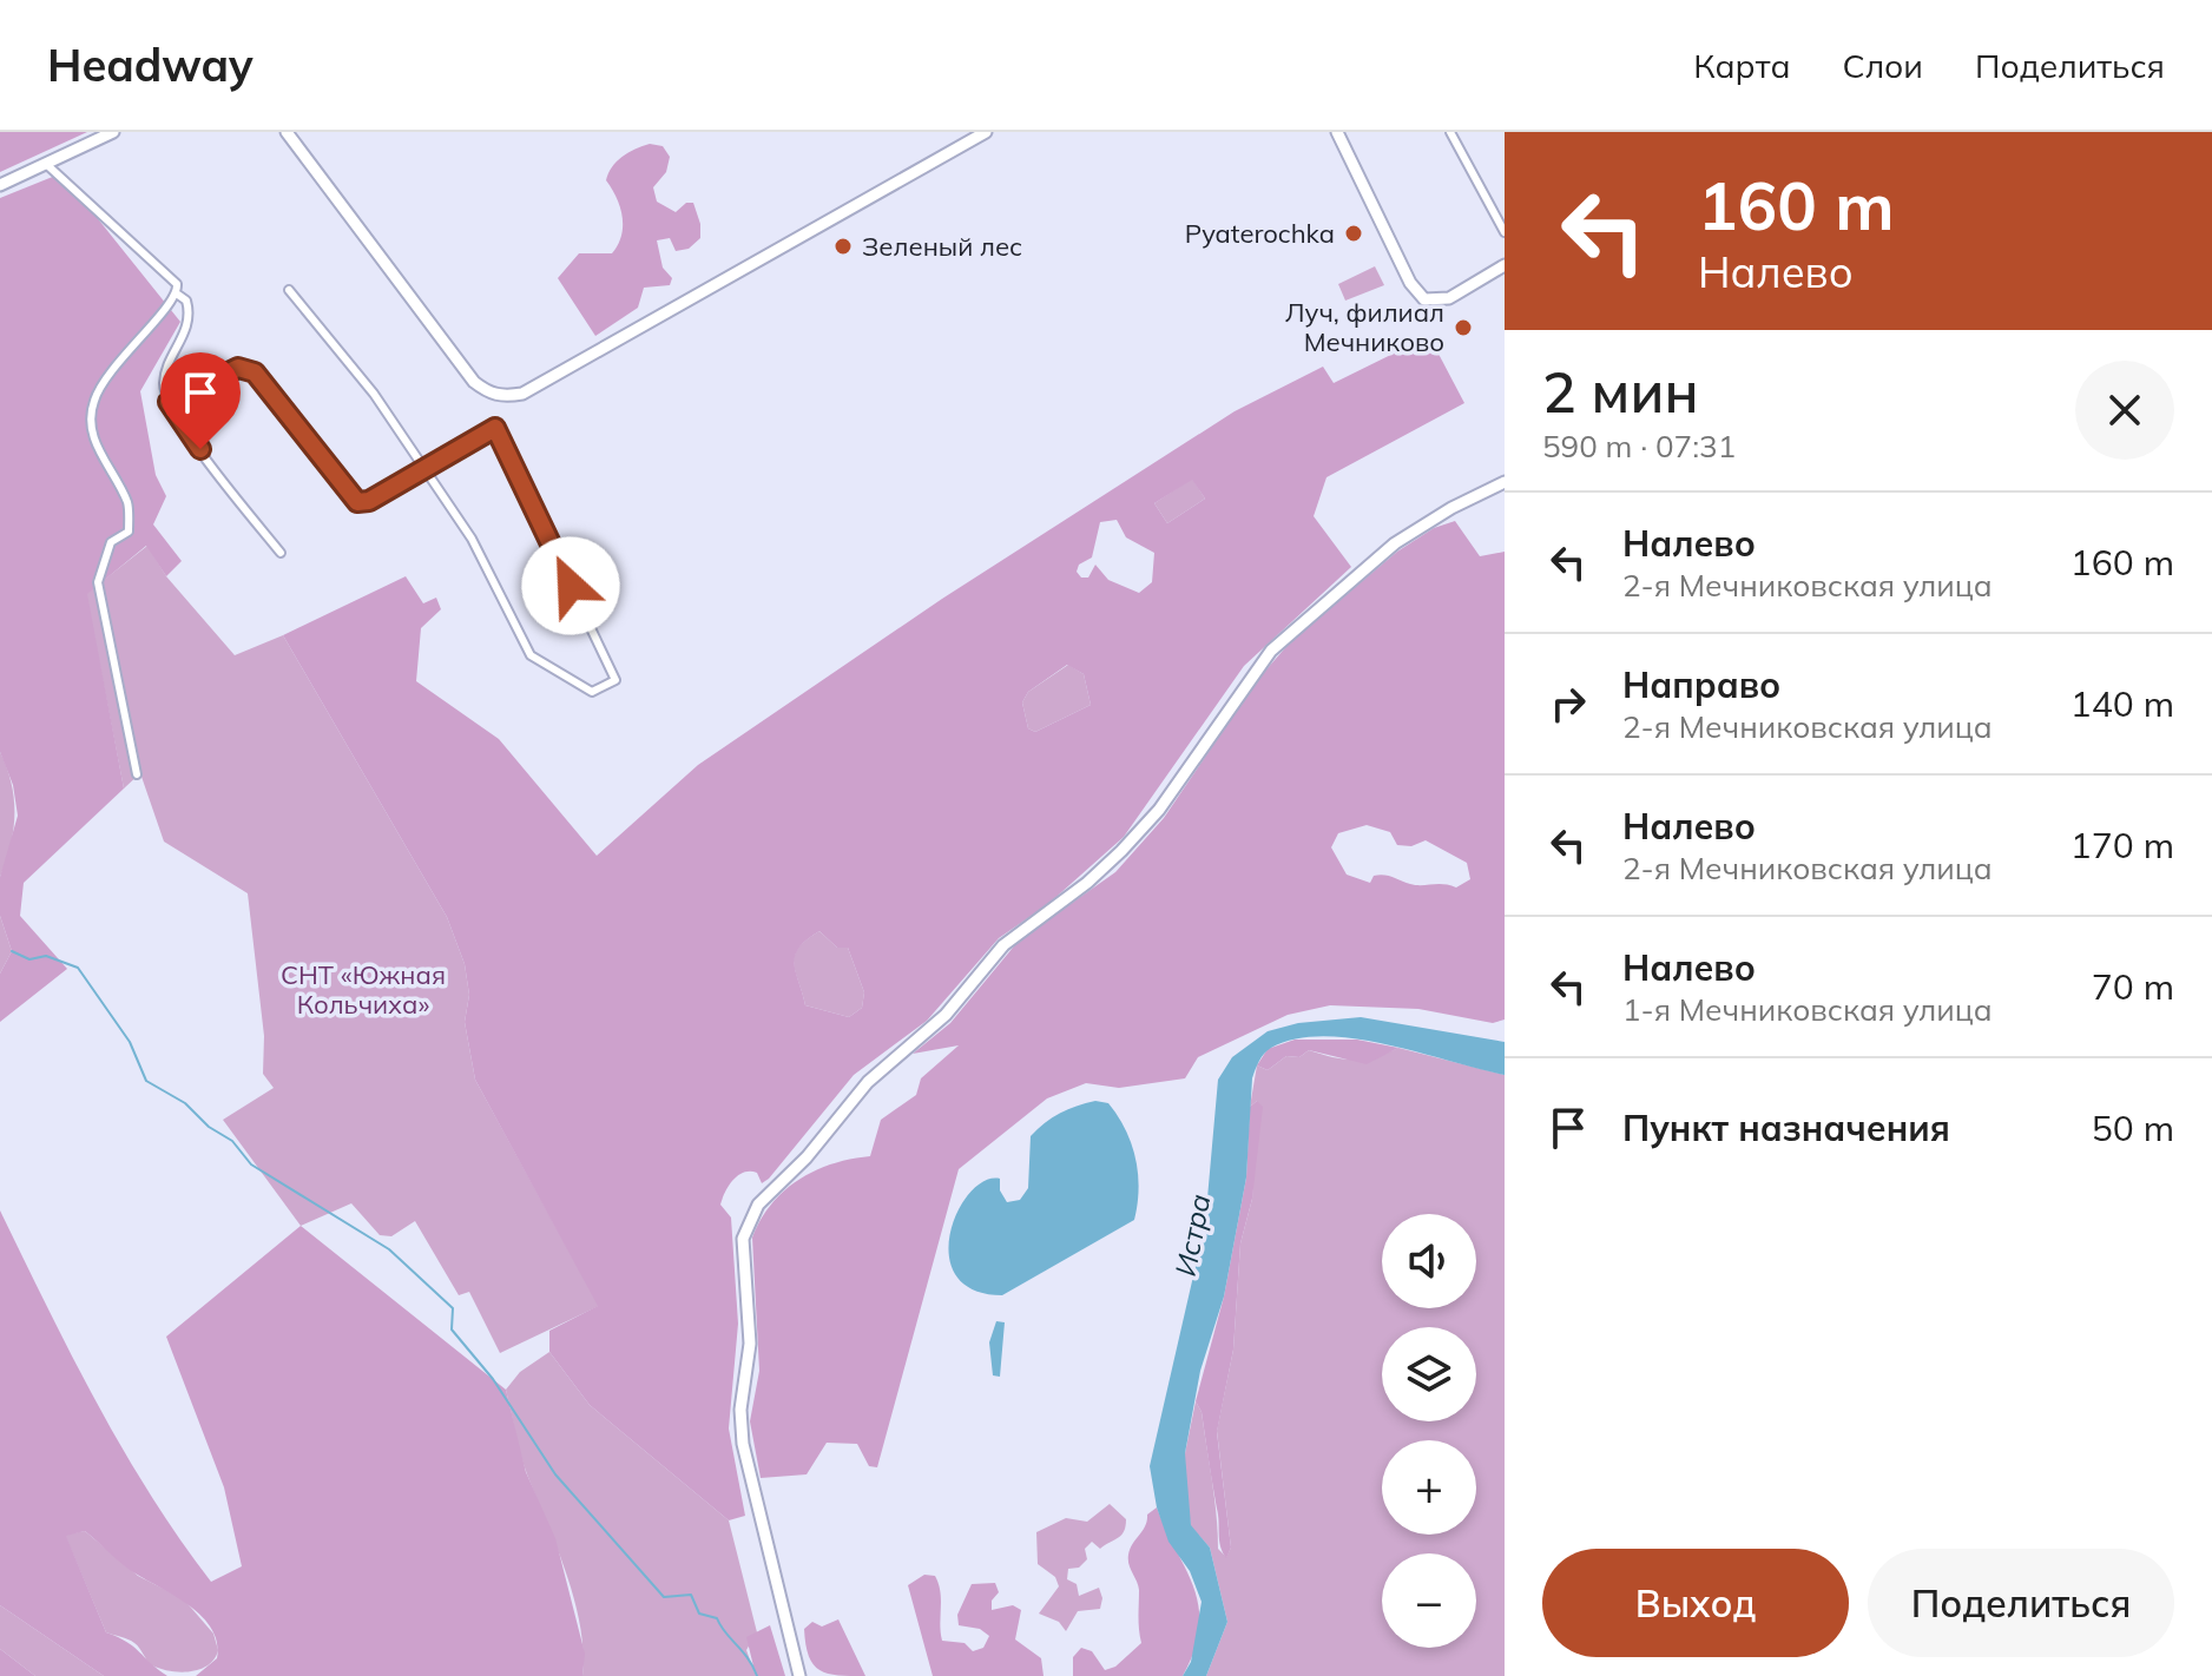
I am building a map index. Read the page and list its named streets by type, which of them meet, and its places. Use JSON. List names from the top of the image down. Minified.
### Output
{"water":["Истра"],"parks":["СНТ «Южная Кольчиха»"],"places":["Pyaterochka","Зеленый лес","Луч, филиал Мечниково"],"page":{"header":"Headway","nav":["Карта","Слои","Поделиться"],"turn":["160 m","Налево"],"heading":["2 мин","590 m · 07:31"],"list":[{"name":"Налево","note":"2-я Мечниковская улица","value":"160 m"},{"name":"Направо","note":"2-я Мечниковская улица","value":"140 m"},{"name":"Налево","note":"2-я Мечниковская улица","value":"170 m"},{"name":"Налево","note":"1-я Мечниковская улица","value":"70 m"},{"name":"Пункт назначения","value":"50 m"}],"map_buttons":["+","−"],"buttons":["Выход","Поделиться"]}}
